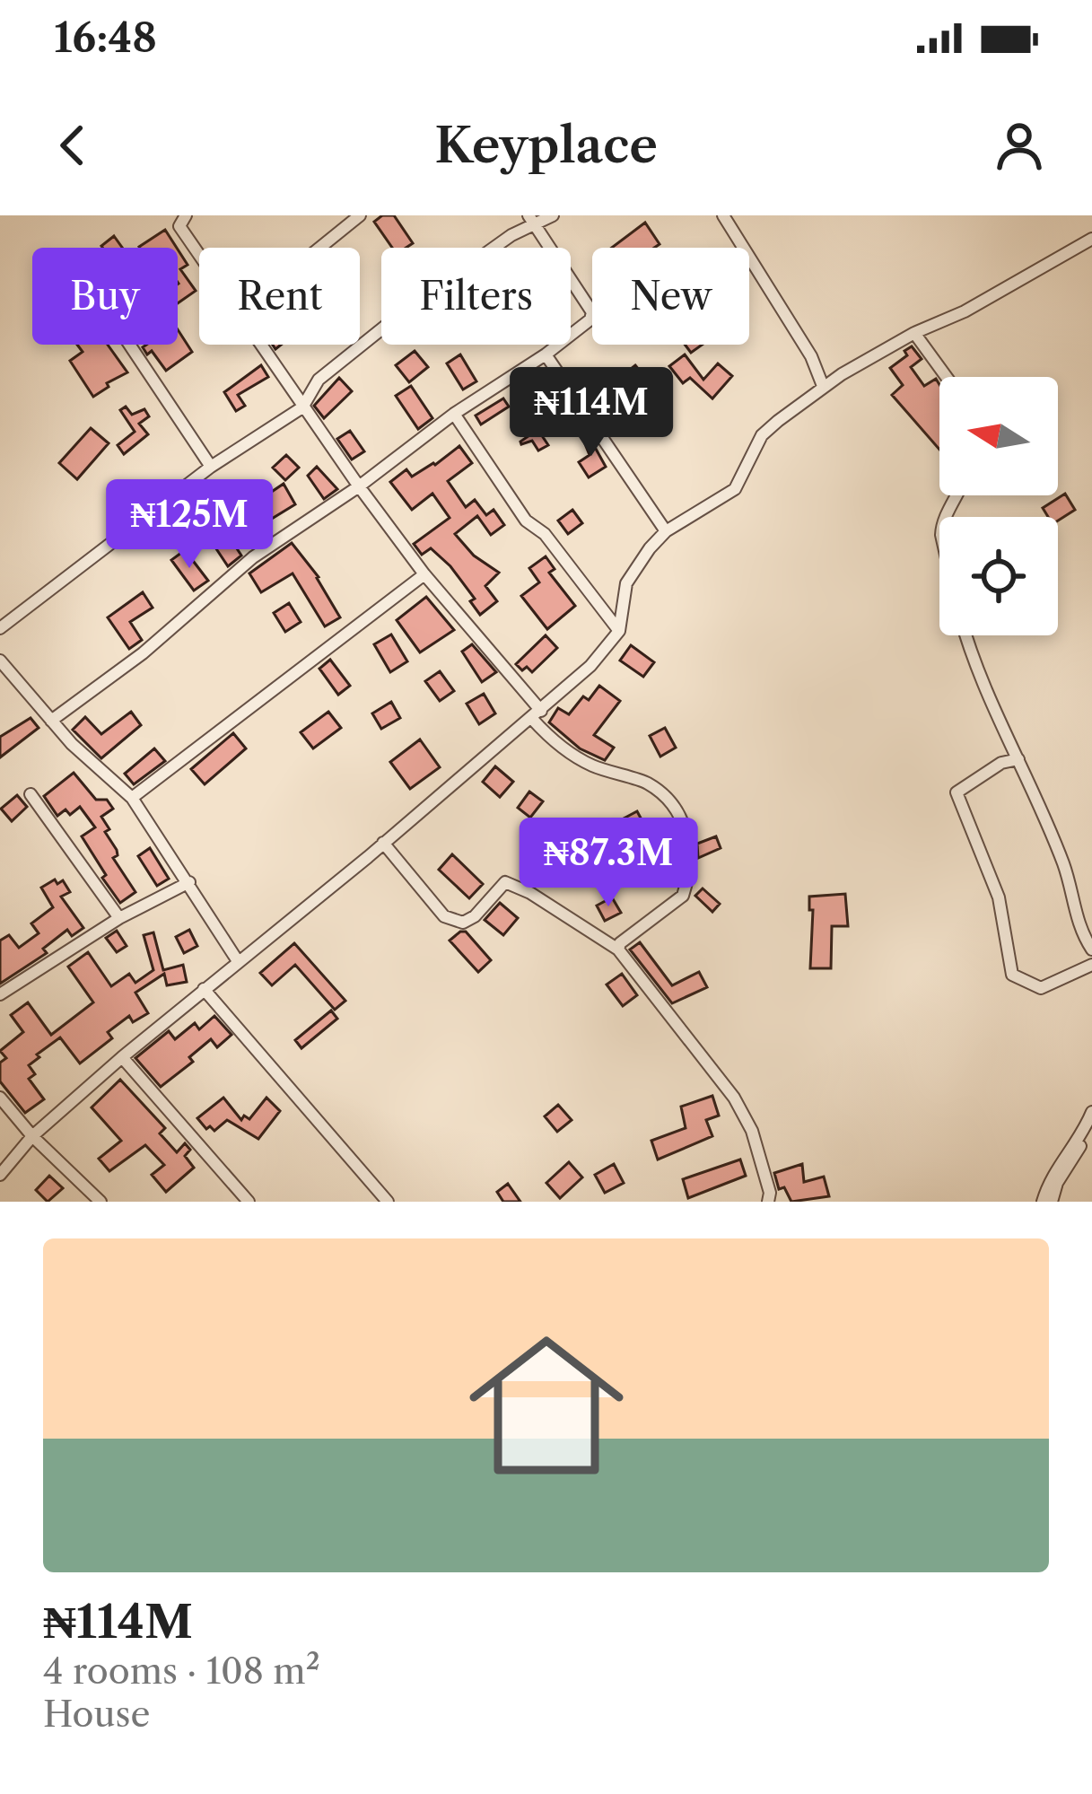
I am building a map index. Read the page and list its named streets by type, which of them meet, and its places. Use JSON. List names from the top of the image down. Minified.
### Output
{"north":"left","page":{"status":"16:48","header":"Keyplace","chip":["Buy","Rent","Filters","New"],"price":["₦114M","₦125M","₦87.3M"],"list":[{"name":"₦114M","note":"4 rooms · 108 m² · House"}]}}
